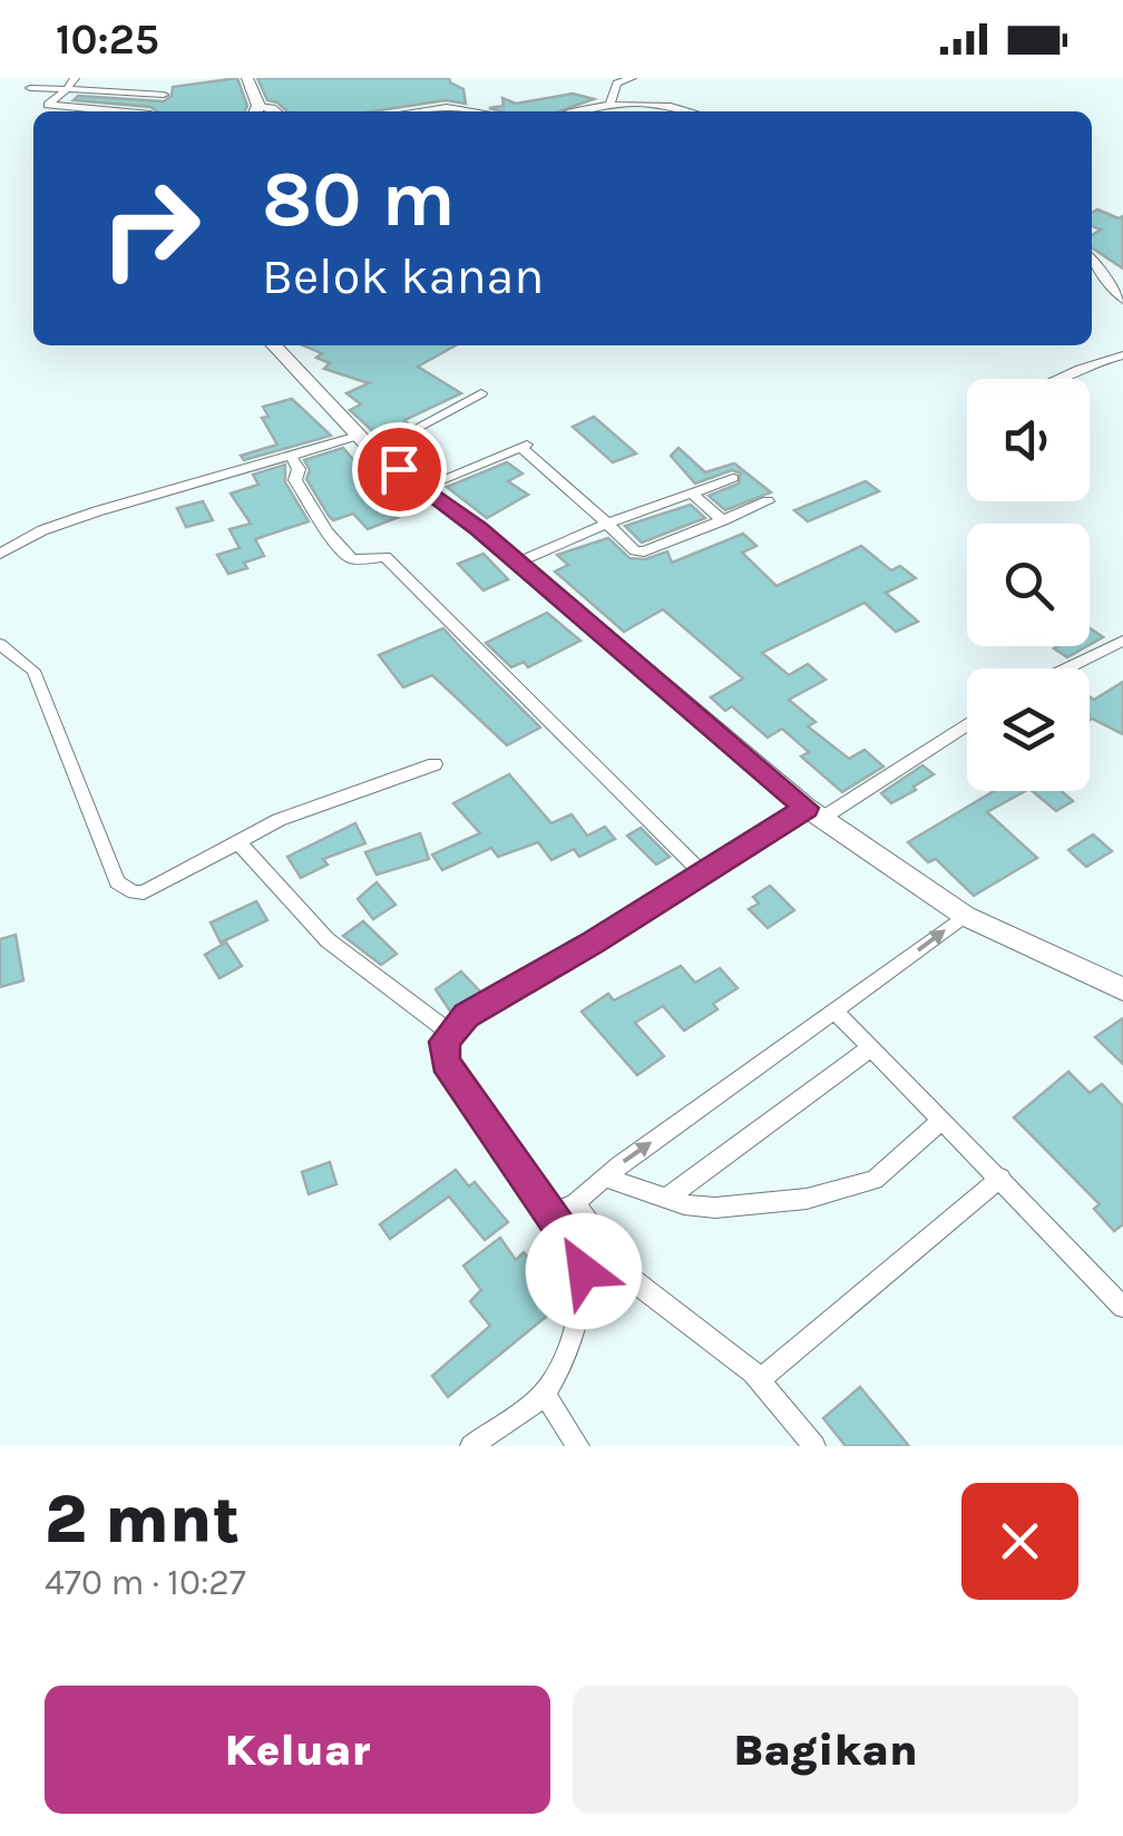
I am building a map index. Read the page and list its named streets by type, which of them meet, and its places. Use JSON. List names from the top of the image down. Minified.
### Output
{"page":{"status":"10:25","turn":["80 m","Belok kanan"],"heading":["2 mnt","470 m · 10:27"],"buttons":["Keluar","Bagikan"]}}
